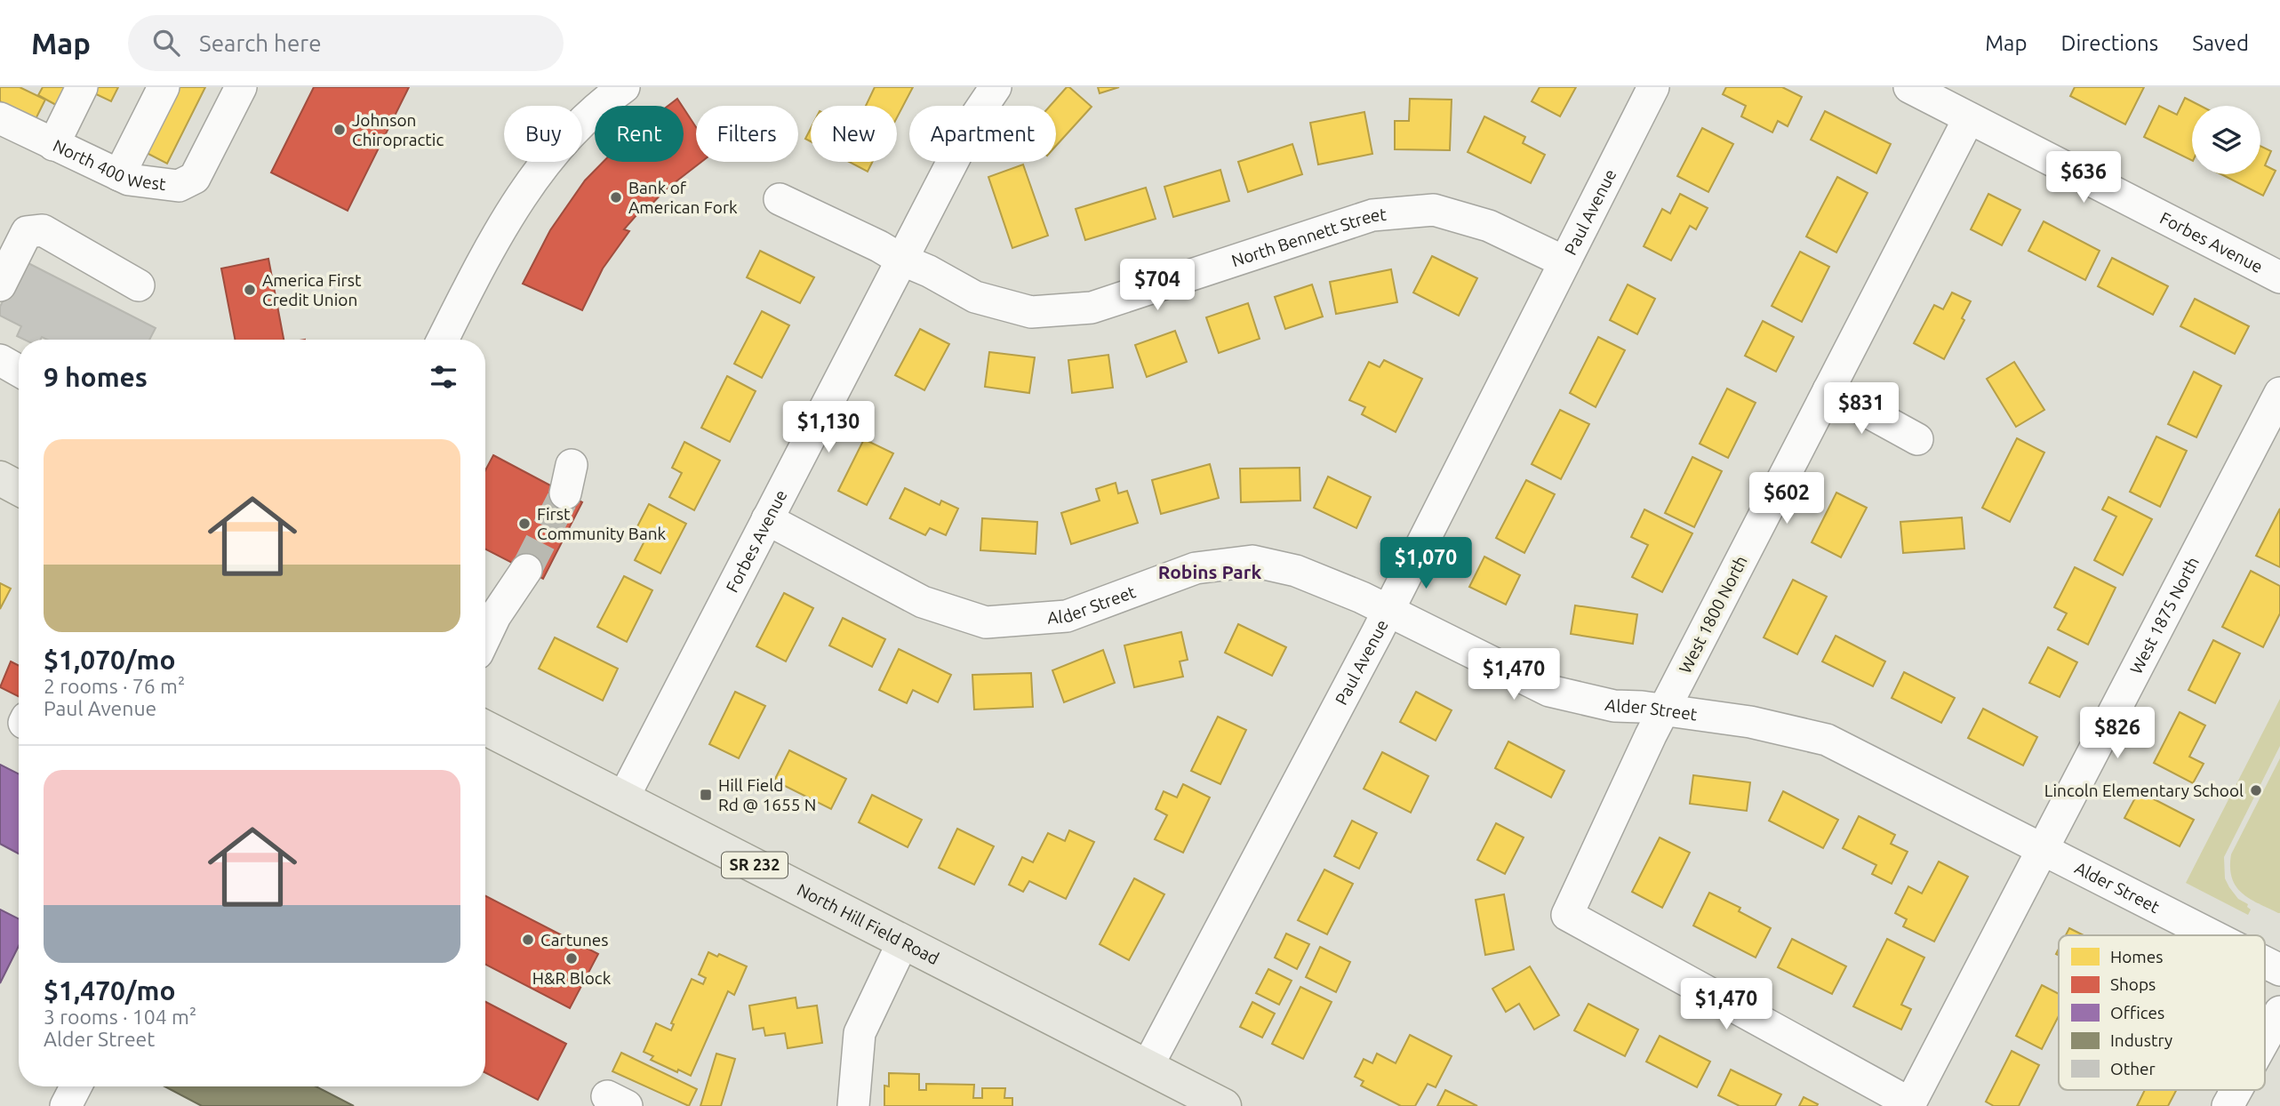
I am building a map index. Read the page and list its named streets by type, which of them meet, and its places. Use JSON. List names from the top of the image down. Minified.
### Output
{"streets":{"main road":["SR 232","North Hill Field Road"],"street":["North 400 West","Paul Avenue","North Bennett Street","Forbes Avenue","Alder Street","West 1800 North","West 1875 North"]},"crossings":[["Paul Avenue","North Bennett Street"],["Paul Avenue","Alder Street"],["Paul Avenue","North Hill Field Road"],["North Bennett Street","Forbes Avenue"],["Forbes Avenue","Alder Street"],["Forbes Avenue","West 1800 North"],["Forbes Avenue","North Hill Field Road"],["Alder Street","West 1800 North"],["Alder Street","West 1875 North"],["West 1800 North","West 1875 North"]],"districts":["Robins Park"],"places":{"other":["Johnson Chiropractic","Bank of American Fork","America First Credit Union","First Community Bank","Lincoln Elementary School","Cartunes","H&R Block"],"transit":["Hill Field Rd @ 1655 N"]},"legend":["Homes","Shops","Offices","Industry","Other"],"page":{"header":"Map","search":"Search here","nav":["Map","Directions","Saved"],"chip":["Buy","Rent","Filters","New","Apartment"],"price":["$636","$704","$831","$1,130","$602","$1,070","$1,470","$826","$1,470"],"heading":"9 homes","list":[{"name":"$1,070/mo","note":"2 rooms · 76 m² · Paul Avenue"},{"name":"$1,470/mo","note":"3 rooms · 104 m² · Alder Street"}]}}
